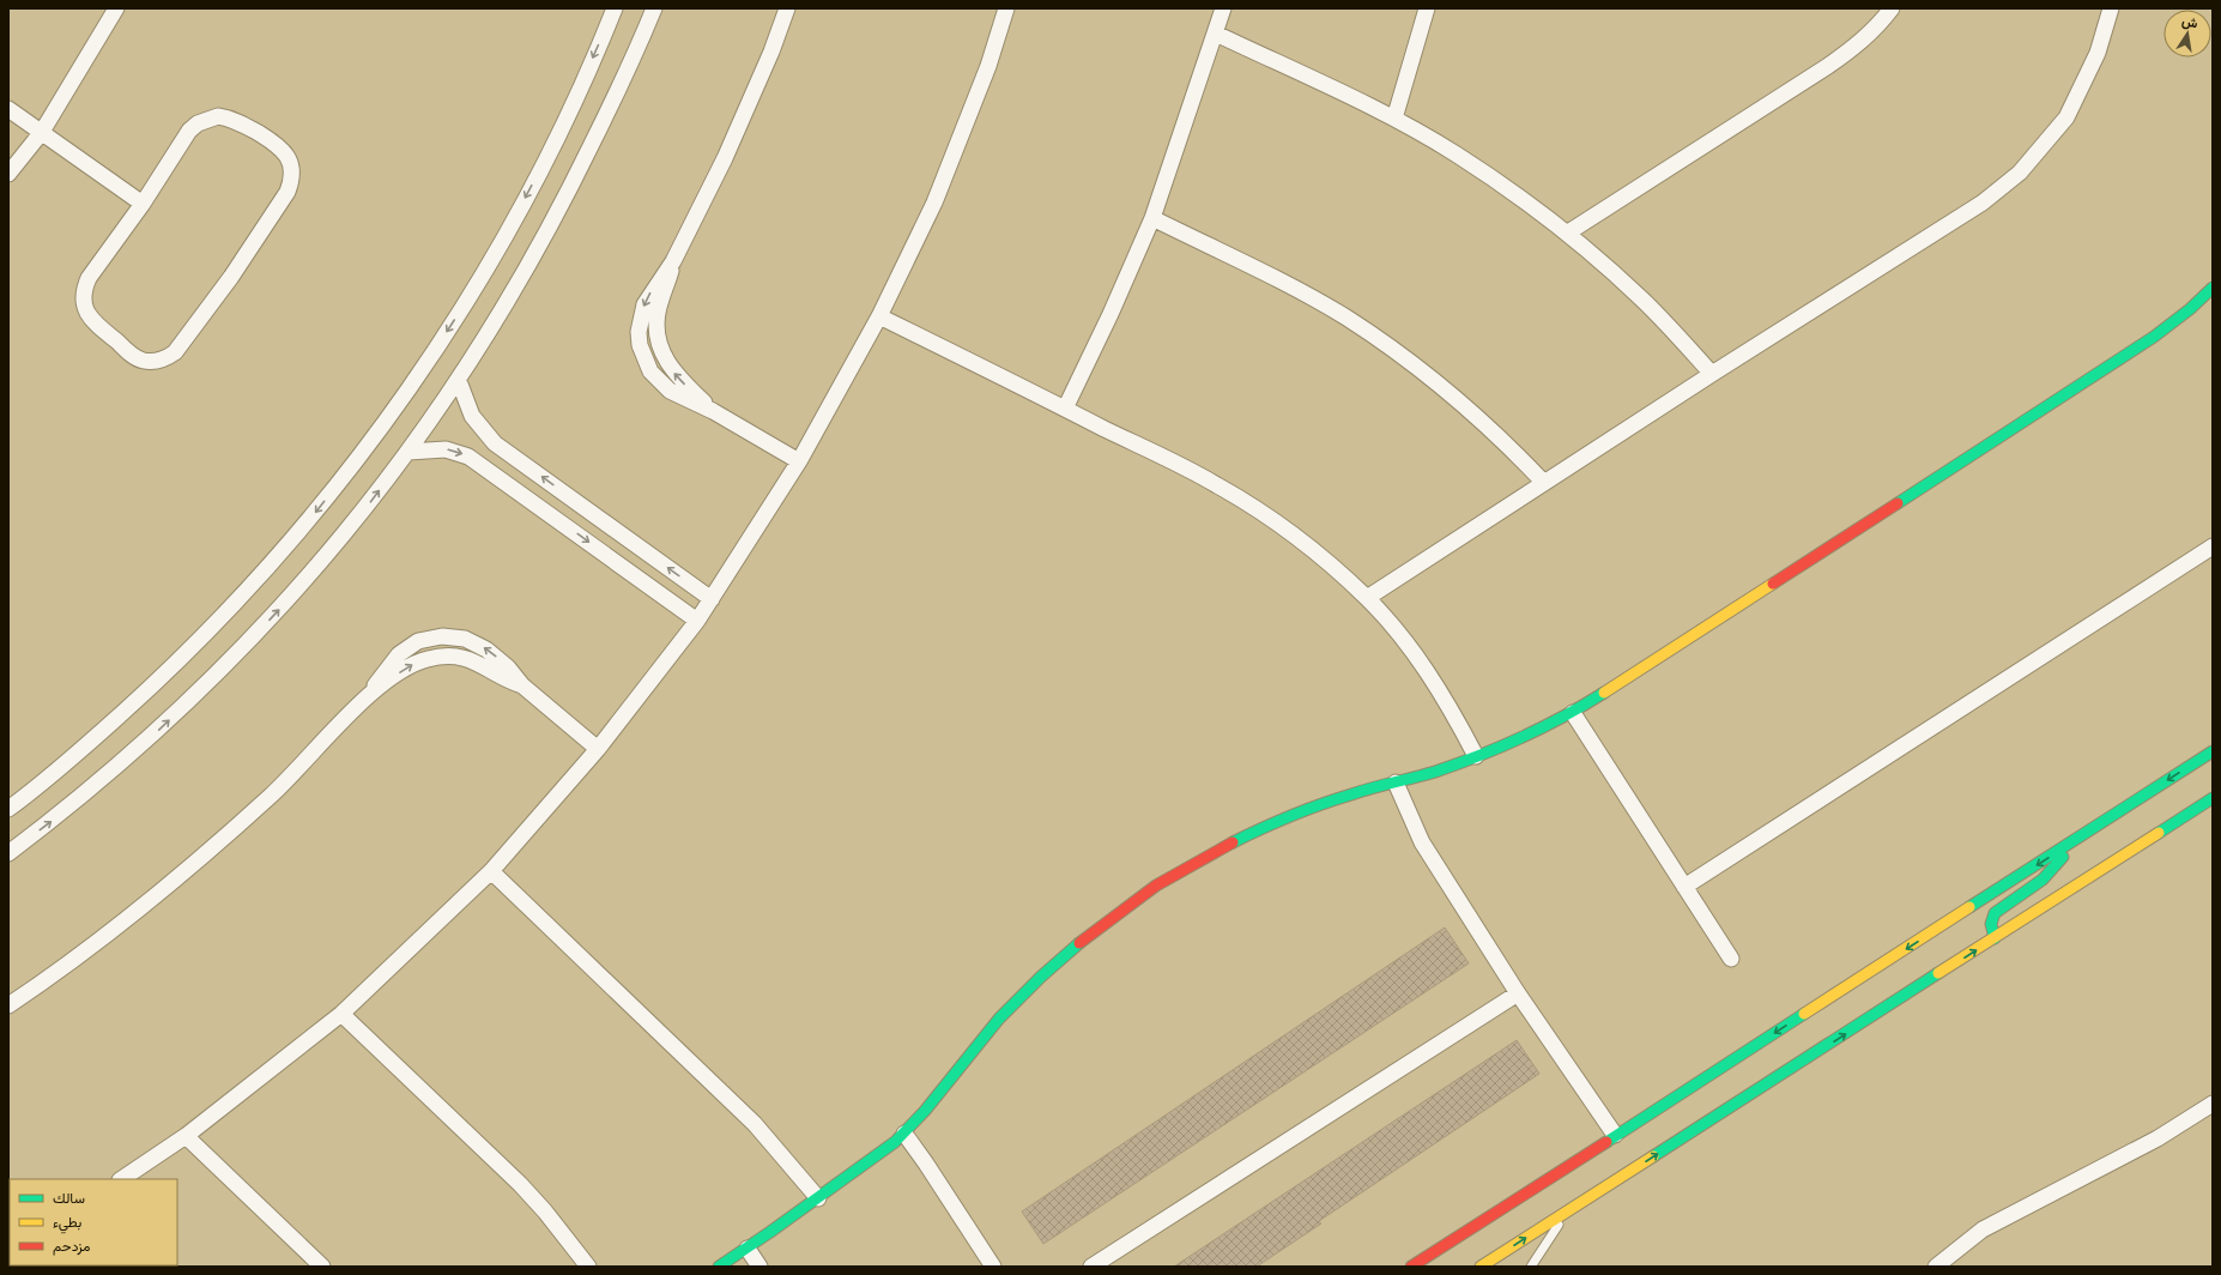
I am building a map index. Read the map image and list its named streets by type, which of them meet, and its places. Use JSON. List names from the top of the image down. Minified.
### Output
{"legend":["سالك","بطيء","مزدحم"],"north":"top"}
